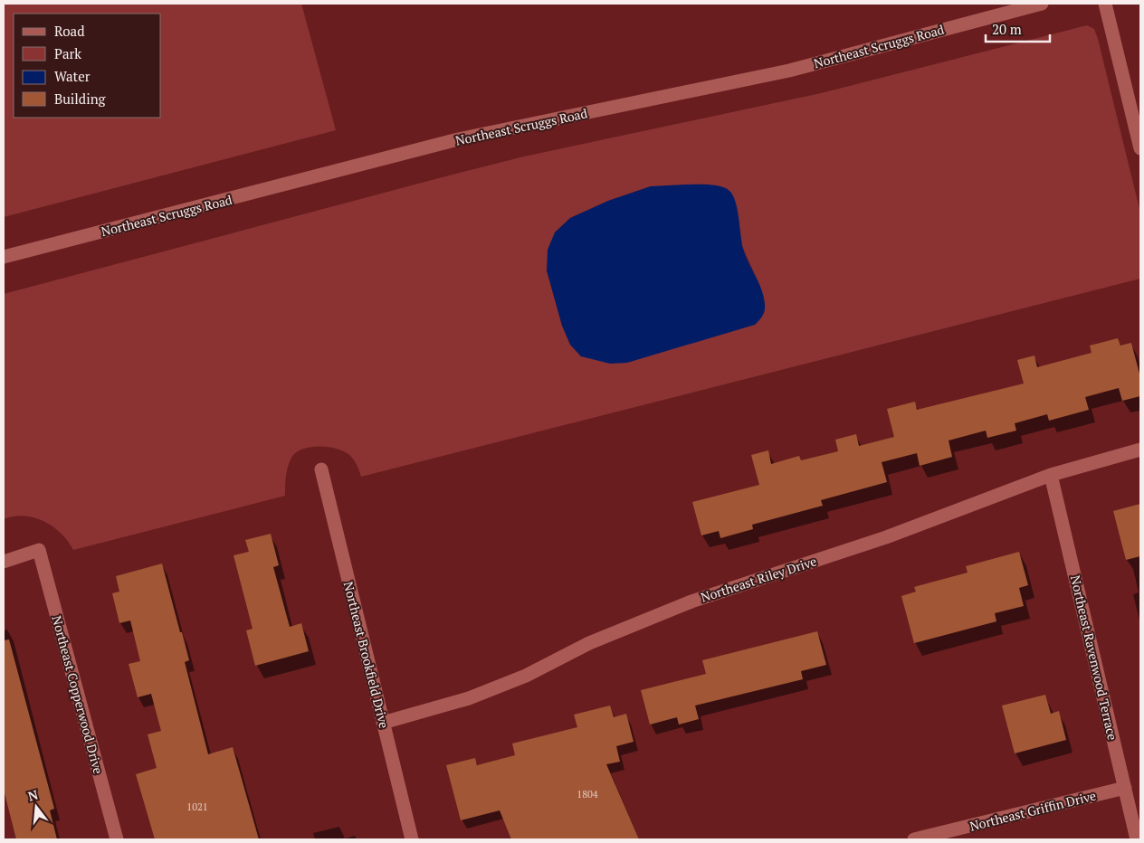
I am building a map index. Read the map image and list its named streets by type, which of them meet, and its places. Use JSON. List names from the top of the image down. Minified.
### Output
{"streets":{"street":["Northeast Scruggs Road","Northeast Riley Drive","Northeast Brookfield Drive","Northeast Ravenwood Terrace","Northeast Copperwood Drive","Northeast Griffin Drive"]},"crossings":[["Northeast Riley Drive","Northeast Brookfield Drive"],["Northeast Riley Drive","Northeast Ravenwood Terrace"],["Northeast Ravenwood Terrace","Northeast Griffin Drive"]],"house_numbers":["1804","1021"],"legend":["Road","Park","Water","Building"],"scale_bar":"20 m","north":"top"}
